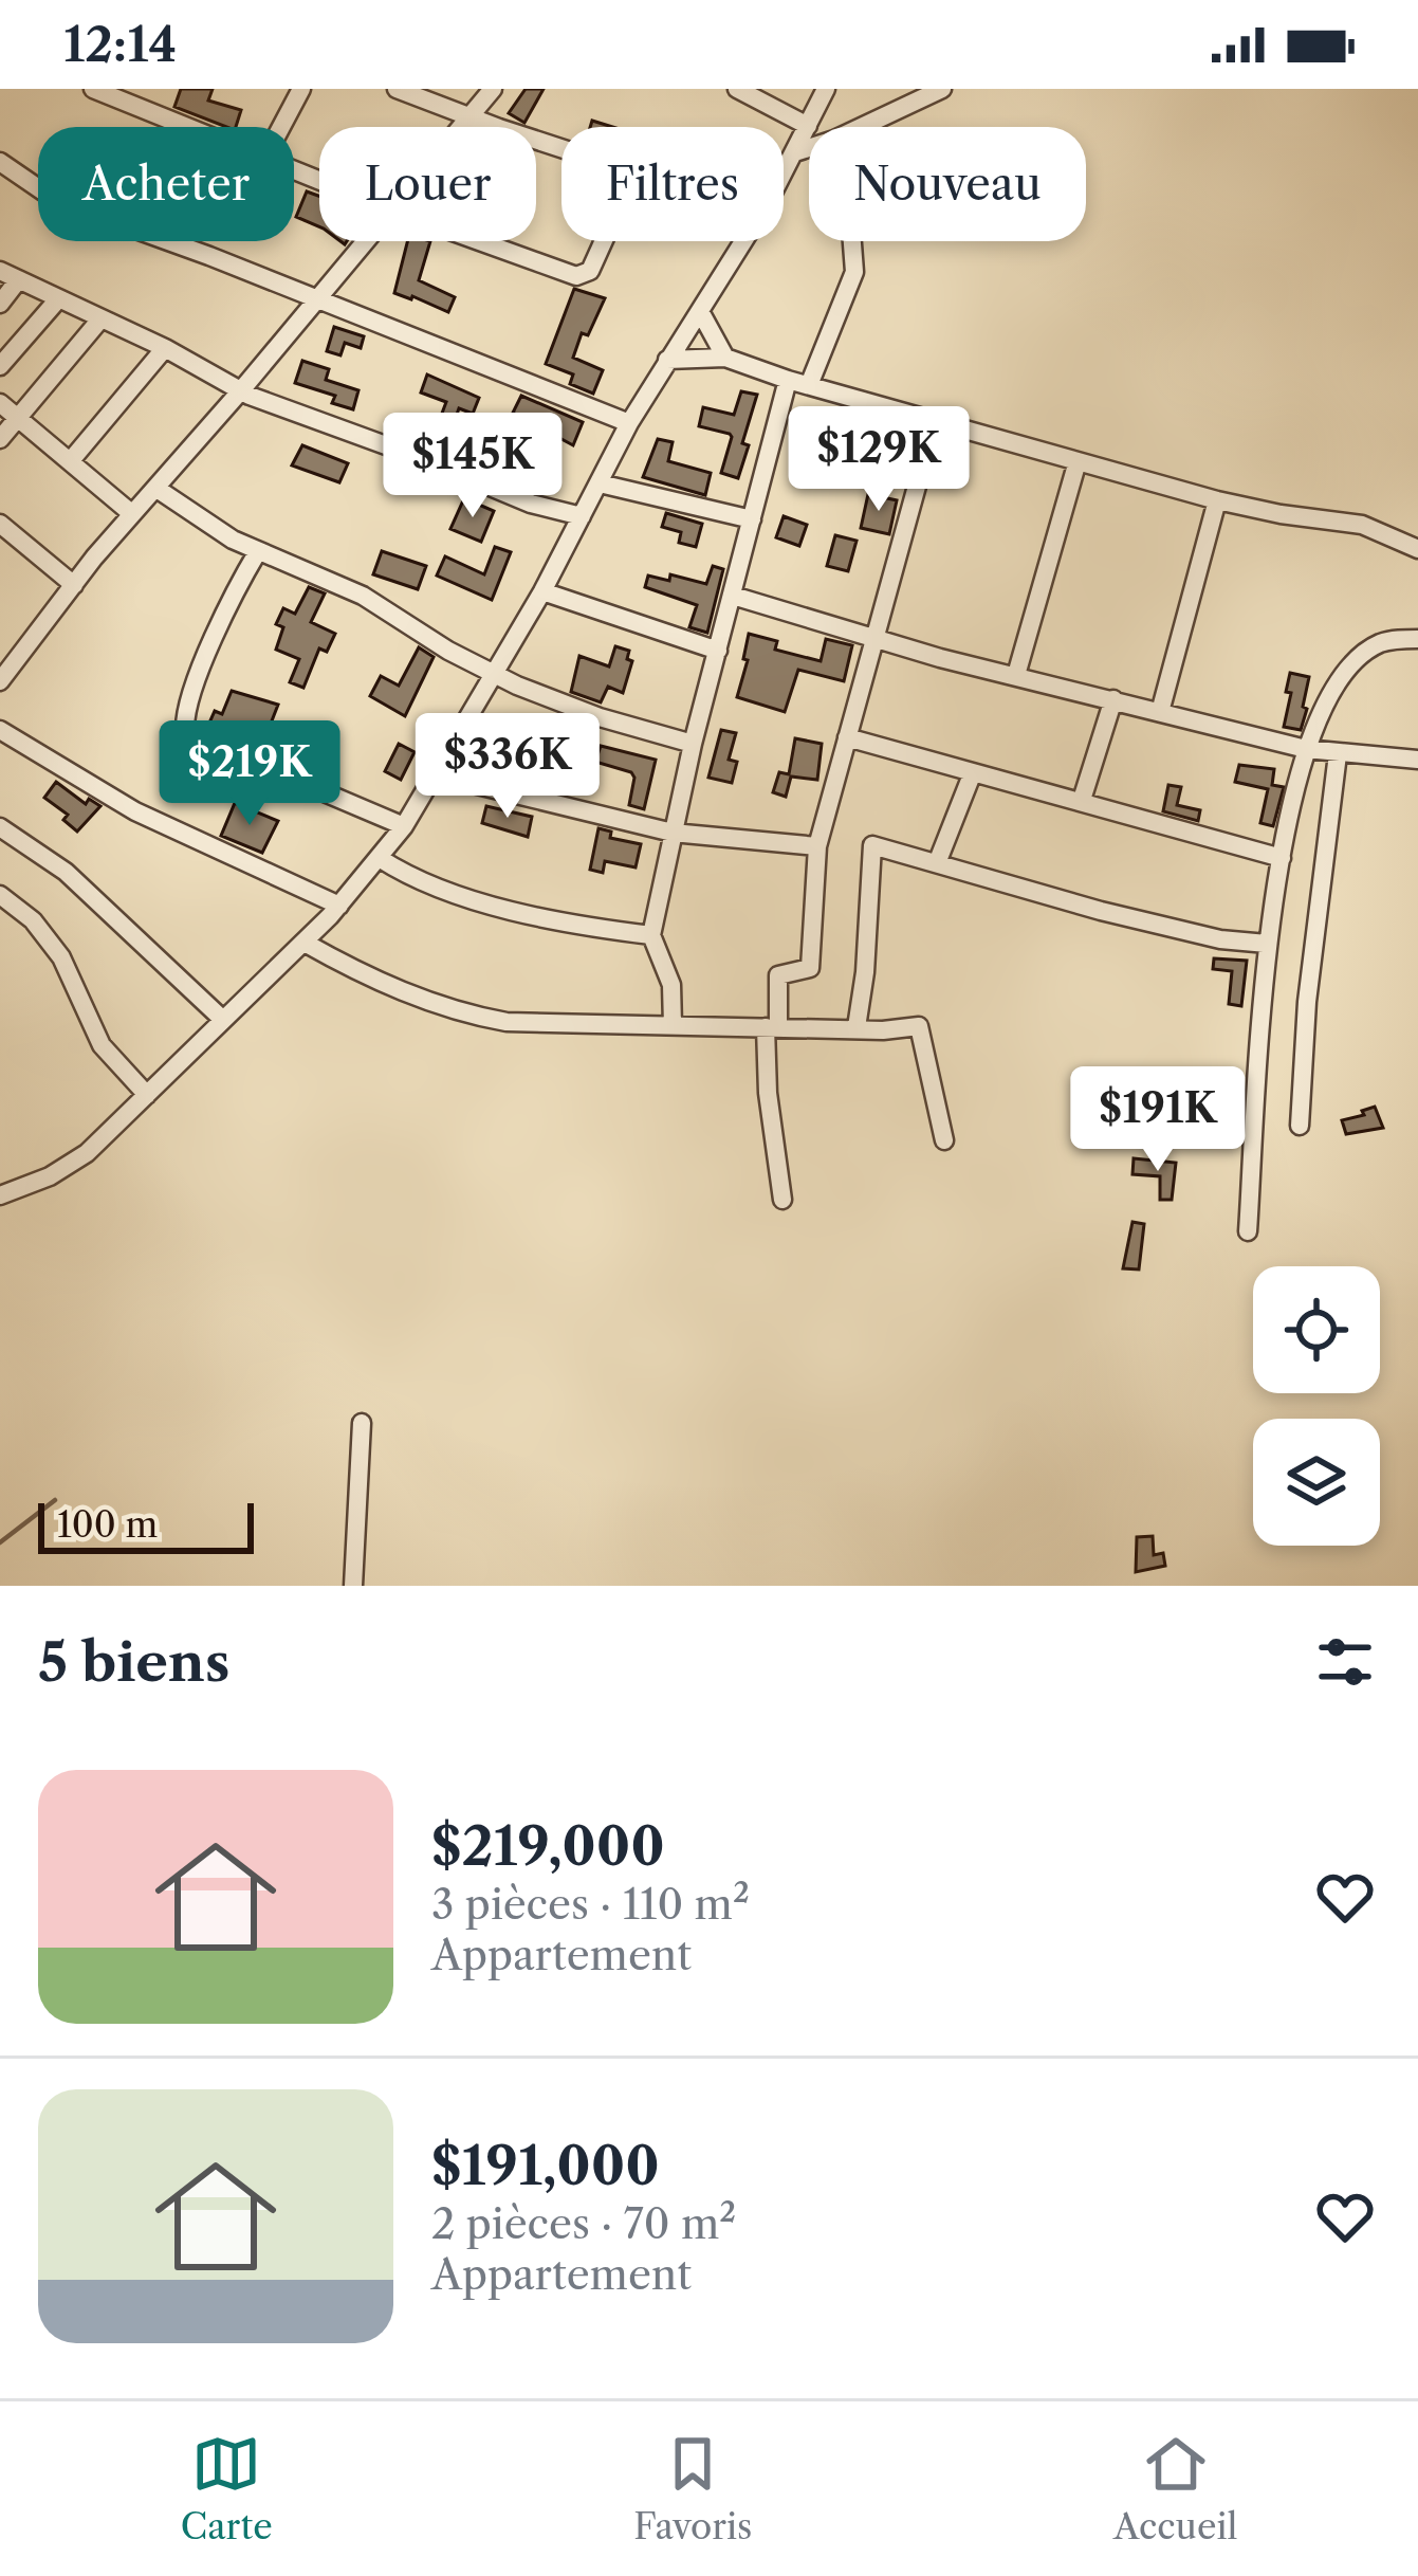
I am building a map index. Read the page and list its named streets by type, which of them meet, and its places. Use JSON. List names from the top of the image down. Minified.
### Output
{"scale_bar":"100 m","page":{"status":"12:14","chip":["Acheter","Louer","Filtres","Nouveau"],"price":["$129K","$145K","$336K","$219K","$191K"],"scale":"100 m","heading":"5 biens","list":[{"name":"$219,000","note":"3 pièces · 110 m² · Appartement"},{"name":"$191,000","note":"2 pièces · 70 m² · Appartement"}],"tabs":["Carte","Favoris","Accueil"]}}
